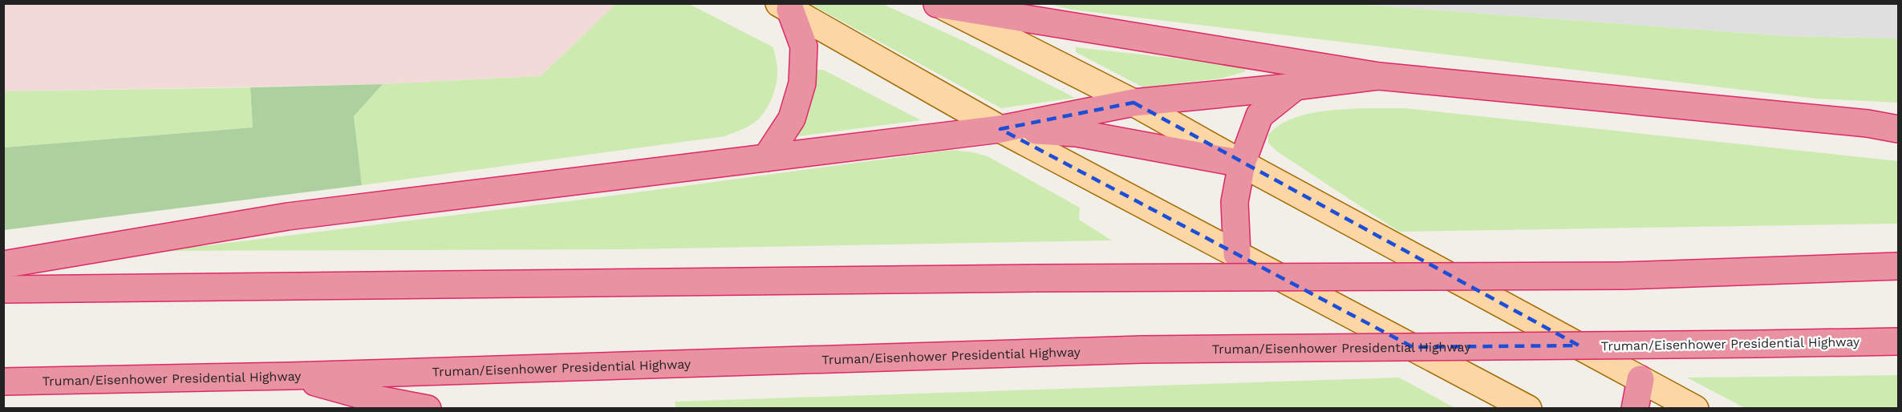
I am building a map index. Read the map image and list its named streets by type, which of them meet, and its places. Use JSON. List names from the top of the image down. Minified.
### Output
{"streets":{"highway":["Truman/Eisenhower Presidential Highway"]}}
